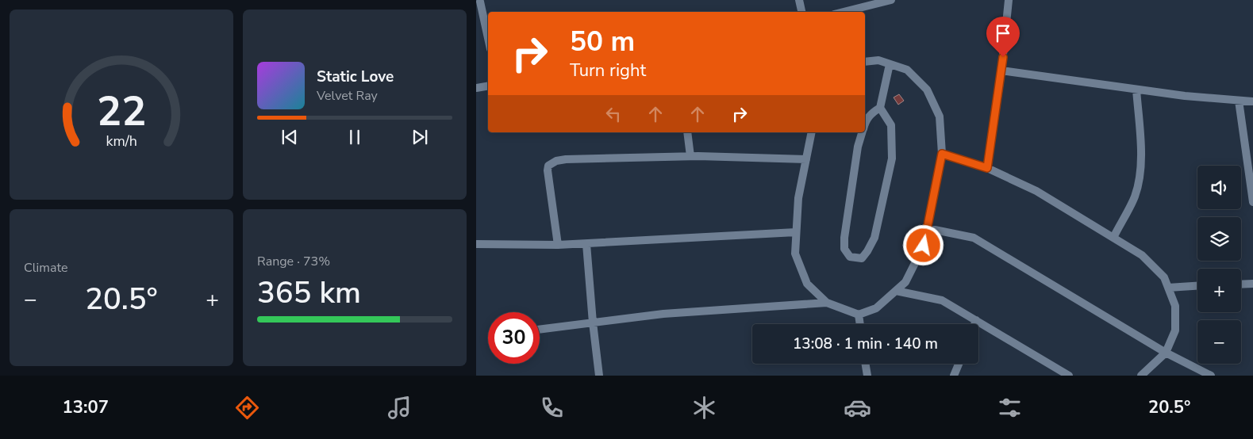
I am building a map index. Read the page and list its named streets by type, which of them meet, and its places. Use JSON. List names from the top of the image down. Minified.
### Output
{"page":{"turn":["50 m","Turn right"],"song":["Static Love","Velvet Ray"],"map_buttons":["+","−"],"tile":["Climate",["Range · 73%","365 km"]],"heat":["−","20.5°","+"],"limit":"30","trip":"13:08 · 1 min · 140 m","tabs":["13:07","20.5°"],"gauge":["22","km/h"]}}
